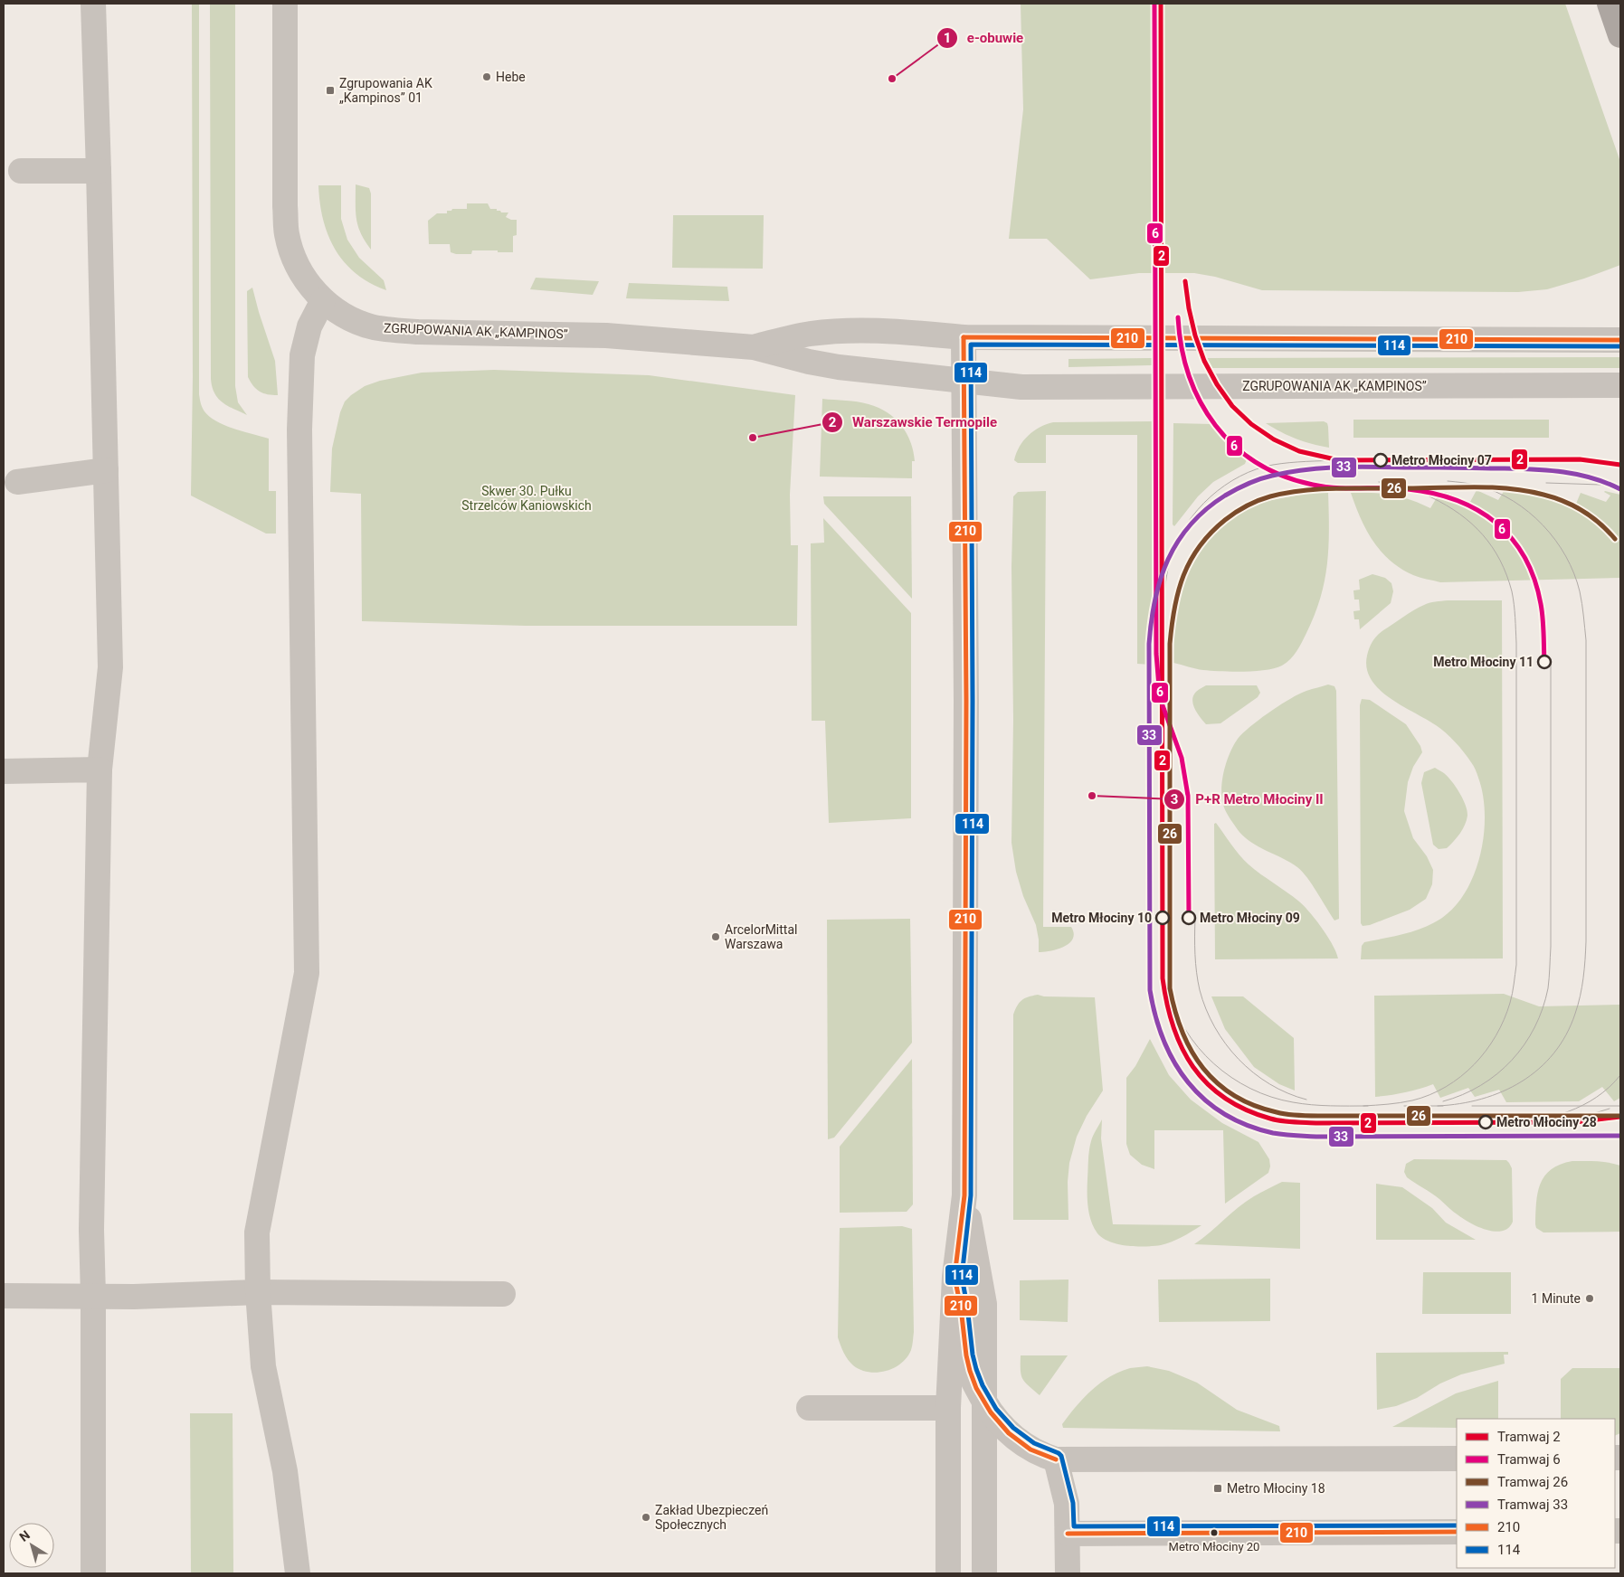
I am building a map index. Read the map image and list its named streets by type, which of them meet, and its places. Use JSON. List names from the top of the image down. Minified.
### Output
{"streets":{"street":["ZGRUPOWANIA AK „KAMPINOS”"]},"parks":["Skwer 30. Pułku Strzelców Kaniowskich"],"places":{"other":["Hebe","e-obuwie","Warszawskie Termopile","Metro Młociny 07","Metro Młociny 11","P+R Metro Młociny II","Metro Młociny 10","Metro Młociny 09","ArcelorMittal Warszawa","Metro Młociny 28","1 Minute","Zakład Ubezpieczeń Społecznych","Metro Młociny 20"],"transit":["Zgrupowania AK „Kampinos” 01","Metro Młociny 18"]},"lines":["tram line 2","tram line 6","transit line 210","transit line 114","tram line 33","tram line 26"],"legend":["Tramwaj 2","Tramwaj 6","Tramwaj 26","Tramwaj 33","210","114"],"north":"top left"}
